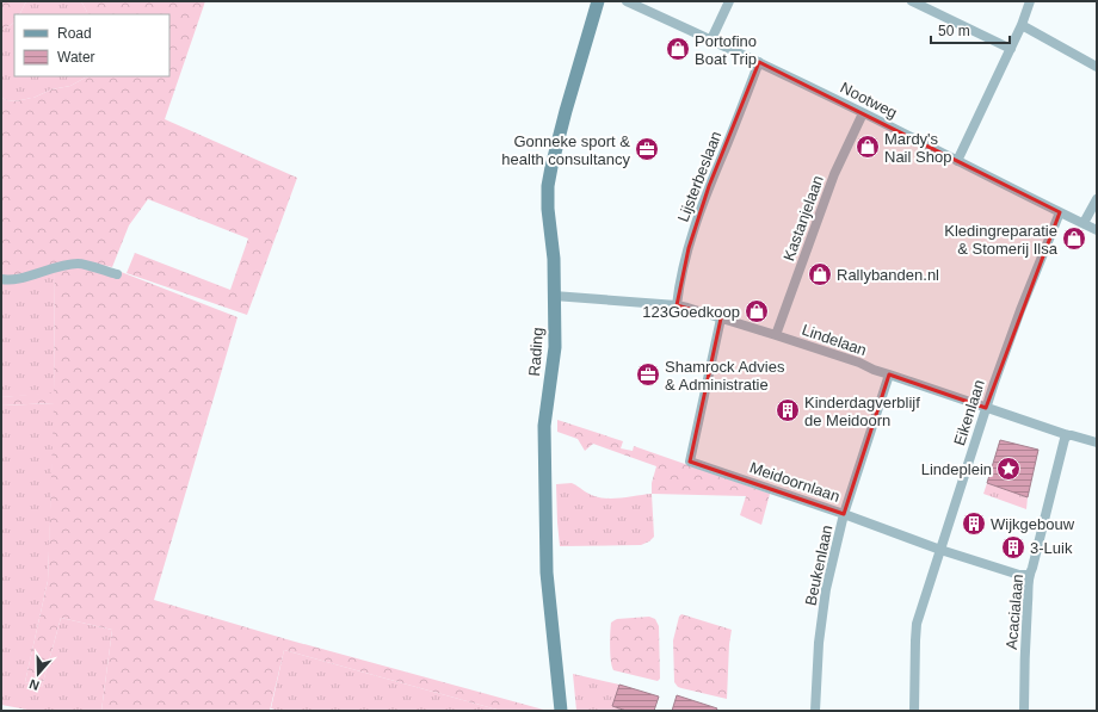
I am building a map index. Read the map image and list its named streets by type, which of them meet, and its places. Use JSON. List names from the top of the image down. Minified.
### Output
{"streets":{"main road":["Rading"],"street":["Nootweg","Lijsterbeslaan","Kastanjelaan","Lindelaan","Eikenlaan","Meidoornlaan","Beukenlaan","Acacialaan"]},"crossings":[["Nootweg","Lijsterbeslaan"],["Nootweg","Kastanjelaan"],["Nootweg","Eikenlaan"],["Lijsterbeslaan","Lindelaan"],["Kastanjelaan","Lindelaan"],["Lindelaan","Rading"],["Lindelaan","Eikenlaan"],["Lindelaan","Meidoornlaan"],["Lindelaan","Beukenlaan"],["Lindelaan","Acacialaan"],["Eikenlaan","Meidoornlaan"],["Meidoornlaan","Beukenlaan"],["Meidoornlaan","Acacialaan"]],"places":{"shop":["Portofino Boat Trip","Mardy's Nail Shop","Kledingreparatie & Stomerij Ilsa","Rallybanden.nl","123Goedkoop"],"office":["Gonneke sport & health consultancy","Shamrock Advies & Administratie"],"building":["Kinderdagverblijf de Meidoorn","Wijkgebouw","3-Luik"],"place":["Lindeplein"]},"legend":["Road","Water"],"scale_bar":"50 m","north":"bottom"}
